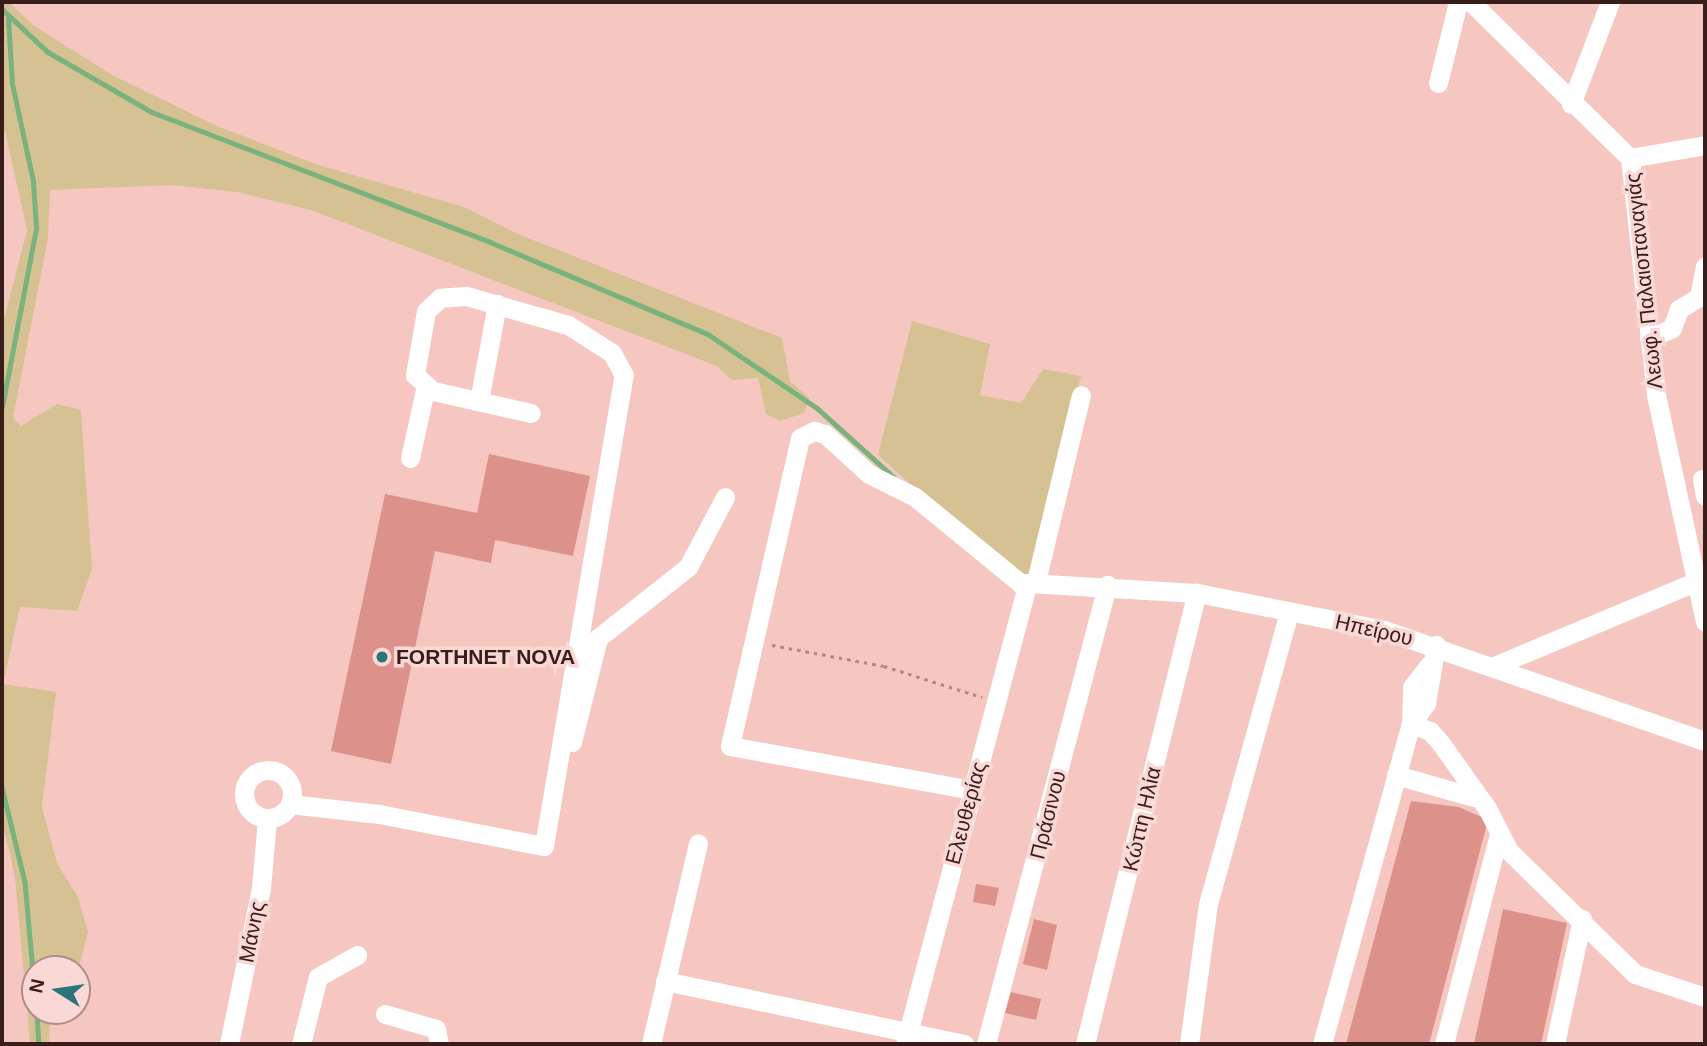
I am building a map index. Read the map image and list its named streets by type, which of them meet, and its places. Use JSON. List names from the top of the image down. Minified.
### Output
{"streets":{"street":["Λεωφ. Παλαιοπαναγιάς","Ηπείρου","Ελευθερίας","Πράσινου","Κώττη Ηλία","Μάνης"]},"crossings":[["Ηπείρου","Ελευθερίας"],["Ηπείρου","Πράσινου"],["Ηπείρου","Κώττη Ηλία"]],"places":["FORTHNET NOVA"],"north":"left"}
